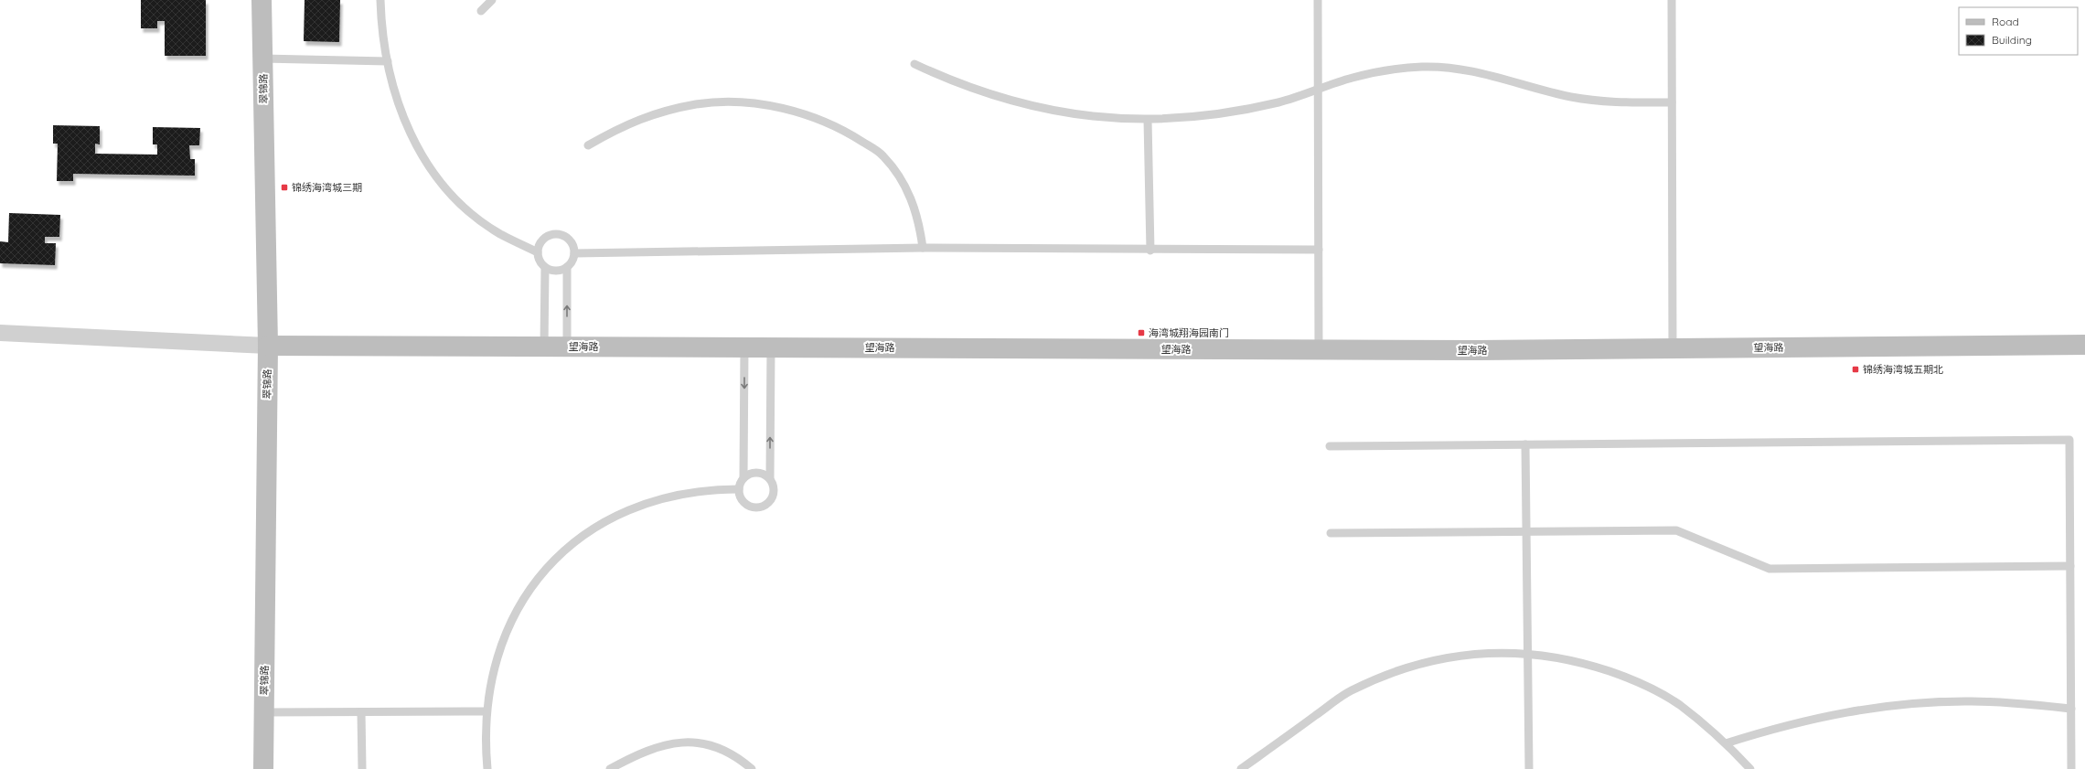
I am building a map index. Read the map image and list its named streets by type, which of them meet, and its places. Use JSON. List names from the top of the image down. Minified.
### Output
{"streets":{"street":["翠锦路","望海路"]},"crossings":[["翠锦路","望海路"]],"places":{"transit":["锦绣海湾城三期","海湾城翔海园南门","锦绣海湾城五期北"]},"legend":["Road","Building"]}
